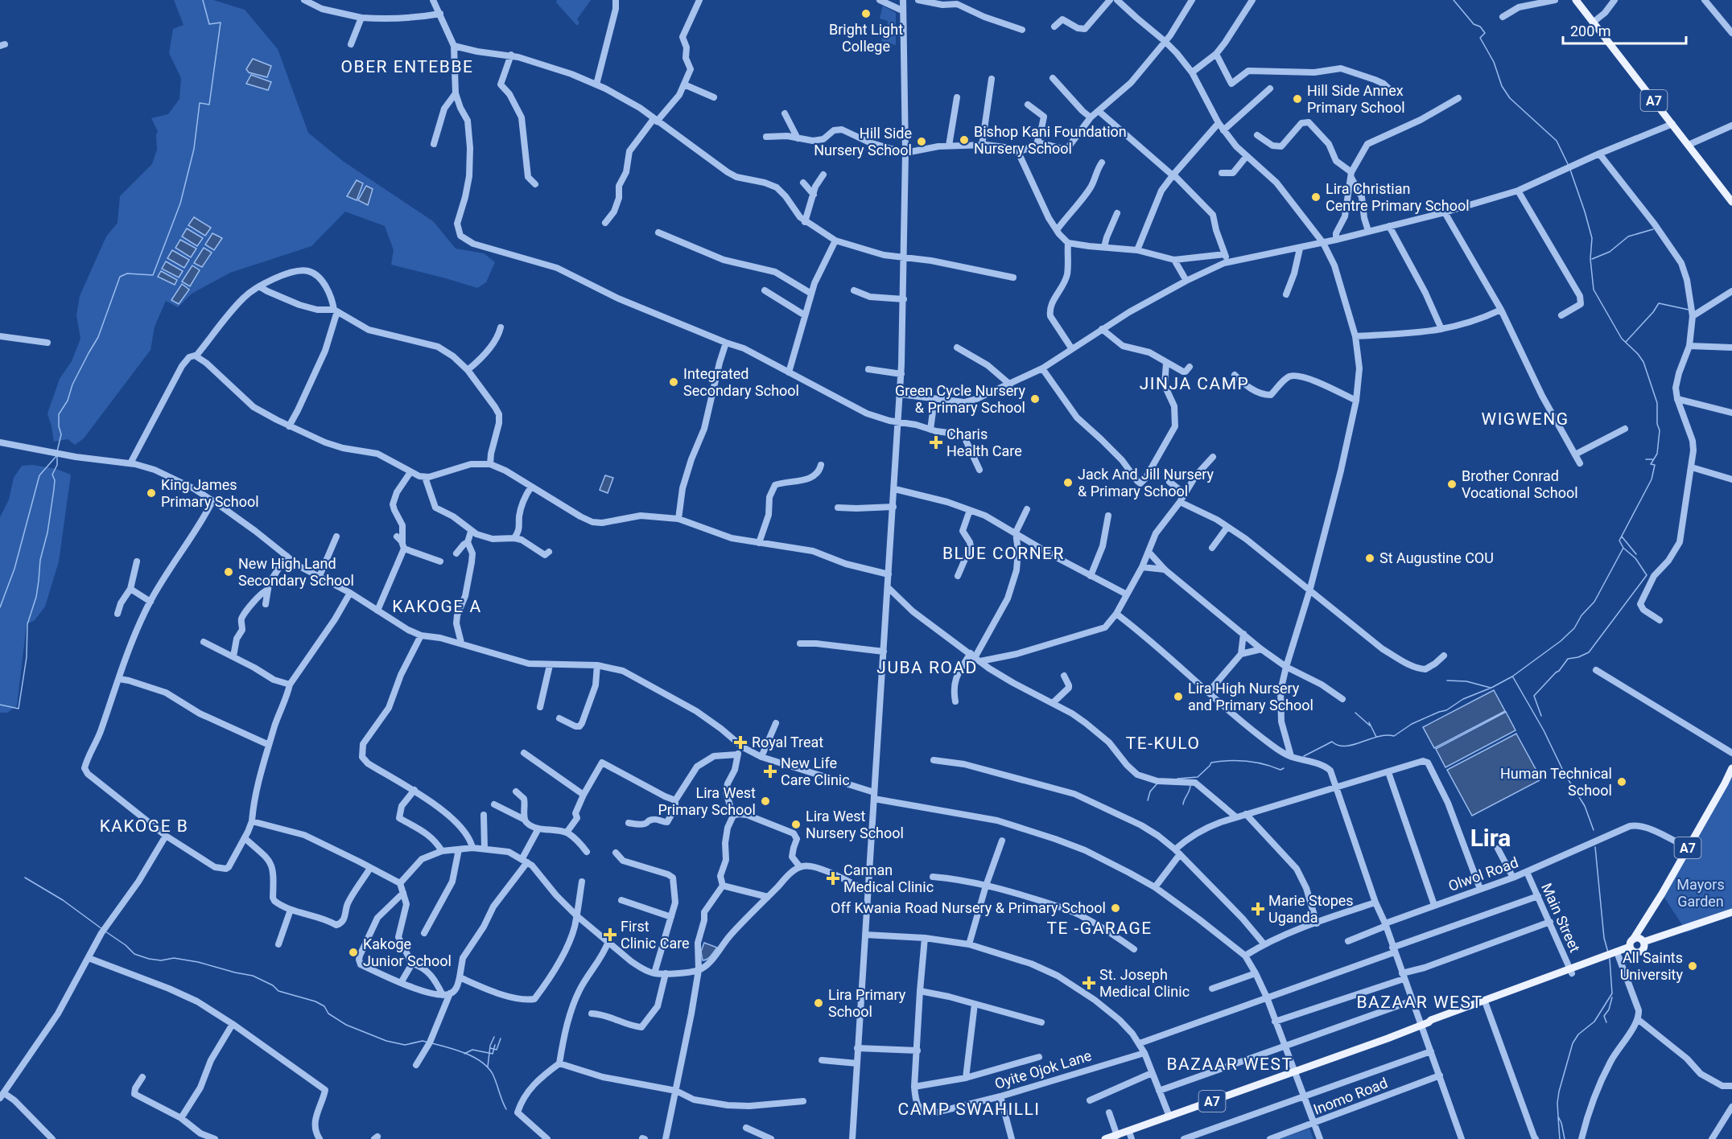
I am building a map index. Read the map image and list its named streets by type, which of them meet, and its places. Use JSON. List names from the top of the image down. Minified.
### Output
{"streets":{"main road":["A7"],"street":["Olwol Road","Main Street","Oyite Ojok Lane","Inomo Road"]},"crossings":[["A7","Olwol Road"],["A7","Main Street"],["Olwol Road","Main Street"]],"districts":["OBER ENTEBBE","JINJA CAMP","WIGWENG","BLUE CORNER","KAKOGE A","JUBA ROAD","TE-KULO","KAKOGE B","Lira","TE -GARAGE","BAZAAR WEST","BAZAAR WEST","CAMP SWAHILLI"],"parks":["Mayors Garden"],"places":{"other":["Bright Light College","Hill Side Annex Primary School","Bishop Kani Foundation Nursery School","Hill Side Nursery School","Lira Christian Centre Primary School","Integrated Secondary School","Green Cycle Nursery & Primary School","Jack And Jill Nursery & Primary School","Brother Conrad Vocational School","King James Primary School","St Augustine COU","New High Land Secondary School","Lira High Nursery and Primary School","Human Technical School","Lira West Primary School","Lira West Nursery School","Off Kwania Road Nursery & Primary School","Kakoge Junior School","All Saints University","Lira Primary School"],"health":["Charis Health Care","Royal Treat","New Life Care Clinic","Cannan Medical Clinic","Marie Stopes Uganda","First Clinic Care","St. Joseph Medical Clinic"]},"scale_bar":"200 m"}
